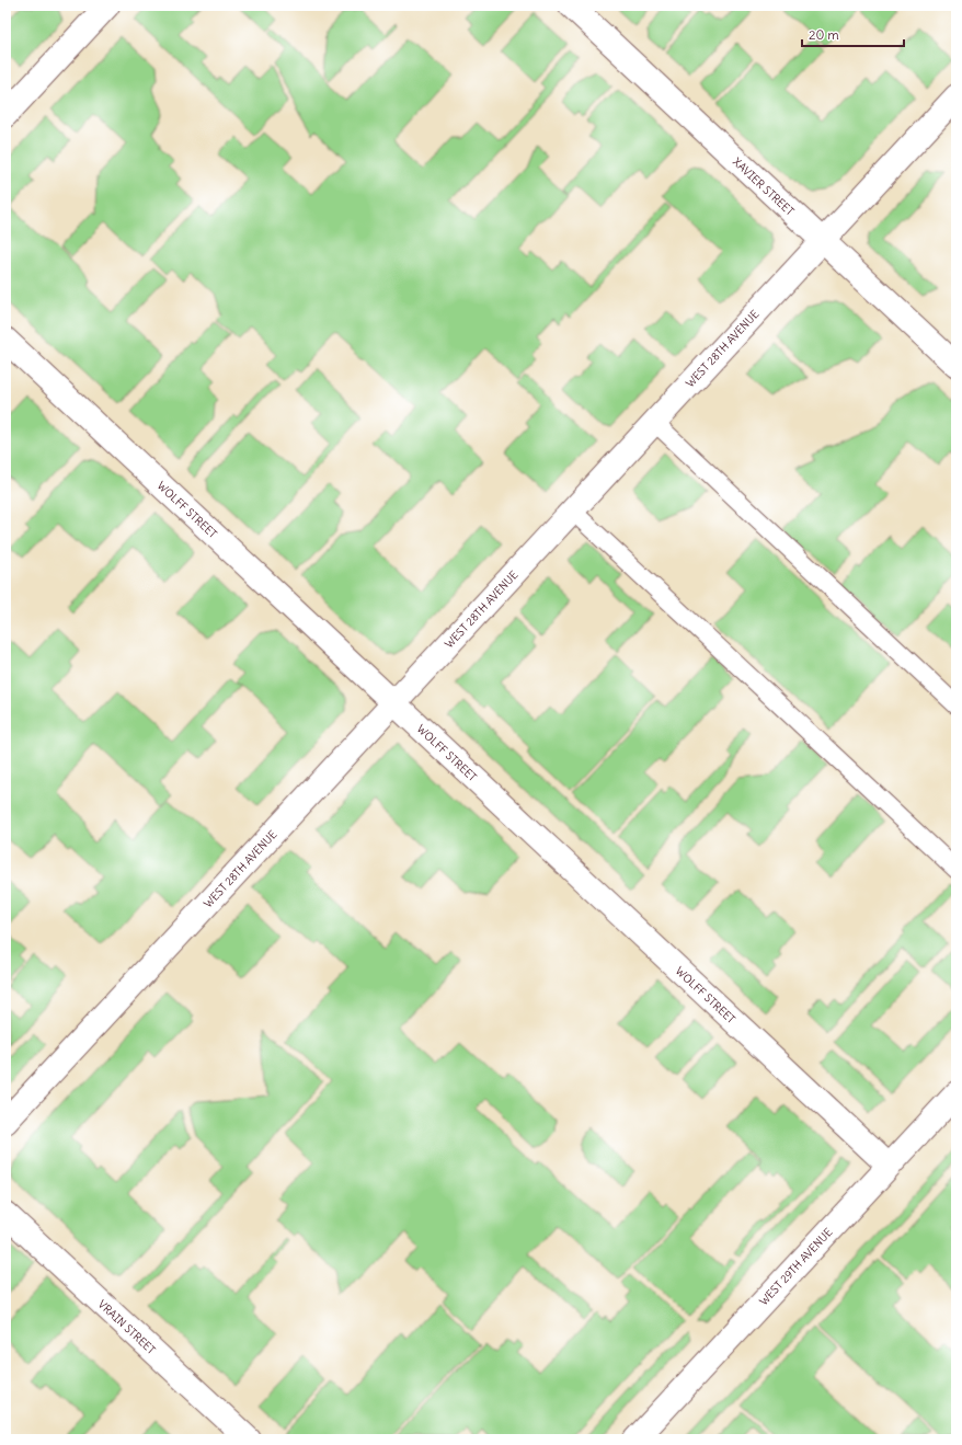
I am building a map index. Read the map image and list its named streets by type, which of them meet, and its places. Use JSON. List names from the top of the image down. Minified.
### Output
{"streets":{"street":["XAVIER STREET","WEST 28TH AVENUE","WOLFF STREET","WEST 29TH AVENUE","VRAIN STREET"]},"crossings":[["XAVIER STREET","WEST 28TH AVENUE"],["WEST 28TH AVENUE","WOLFF STREET"],["WOLFF STREET","WEST 29TH AVENUE"]],"scale_bar":"20 m"}
